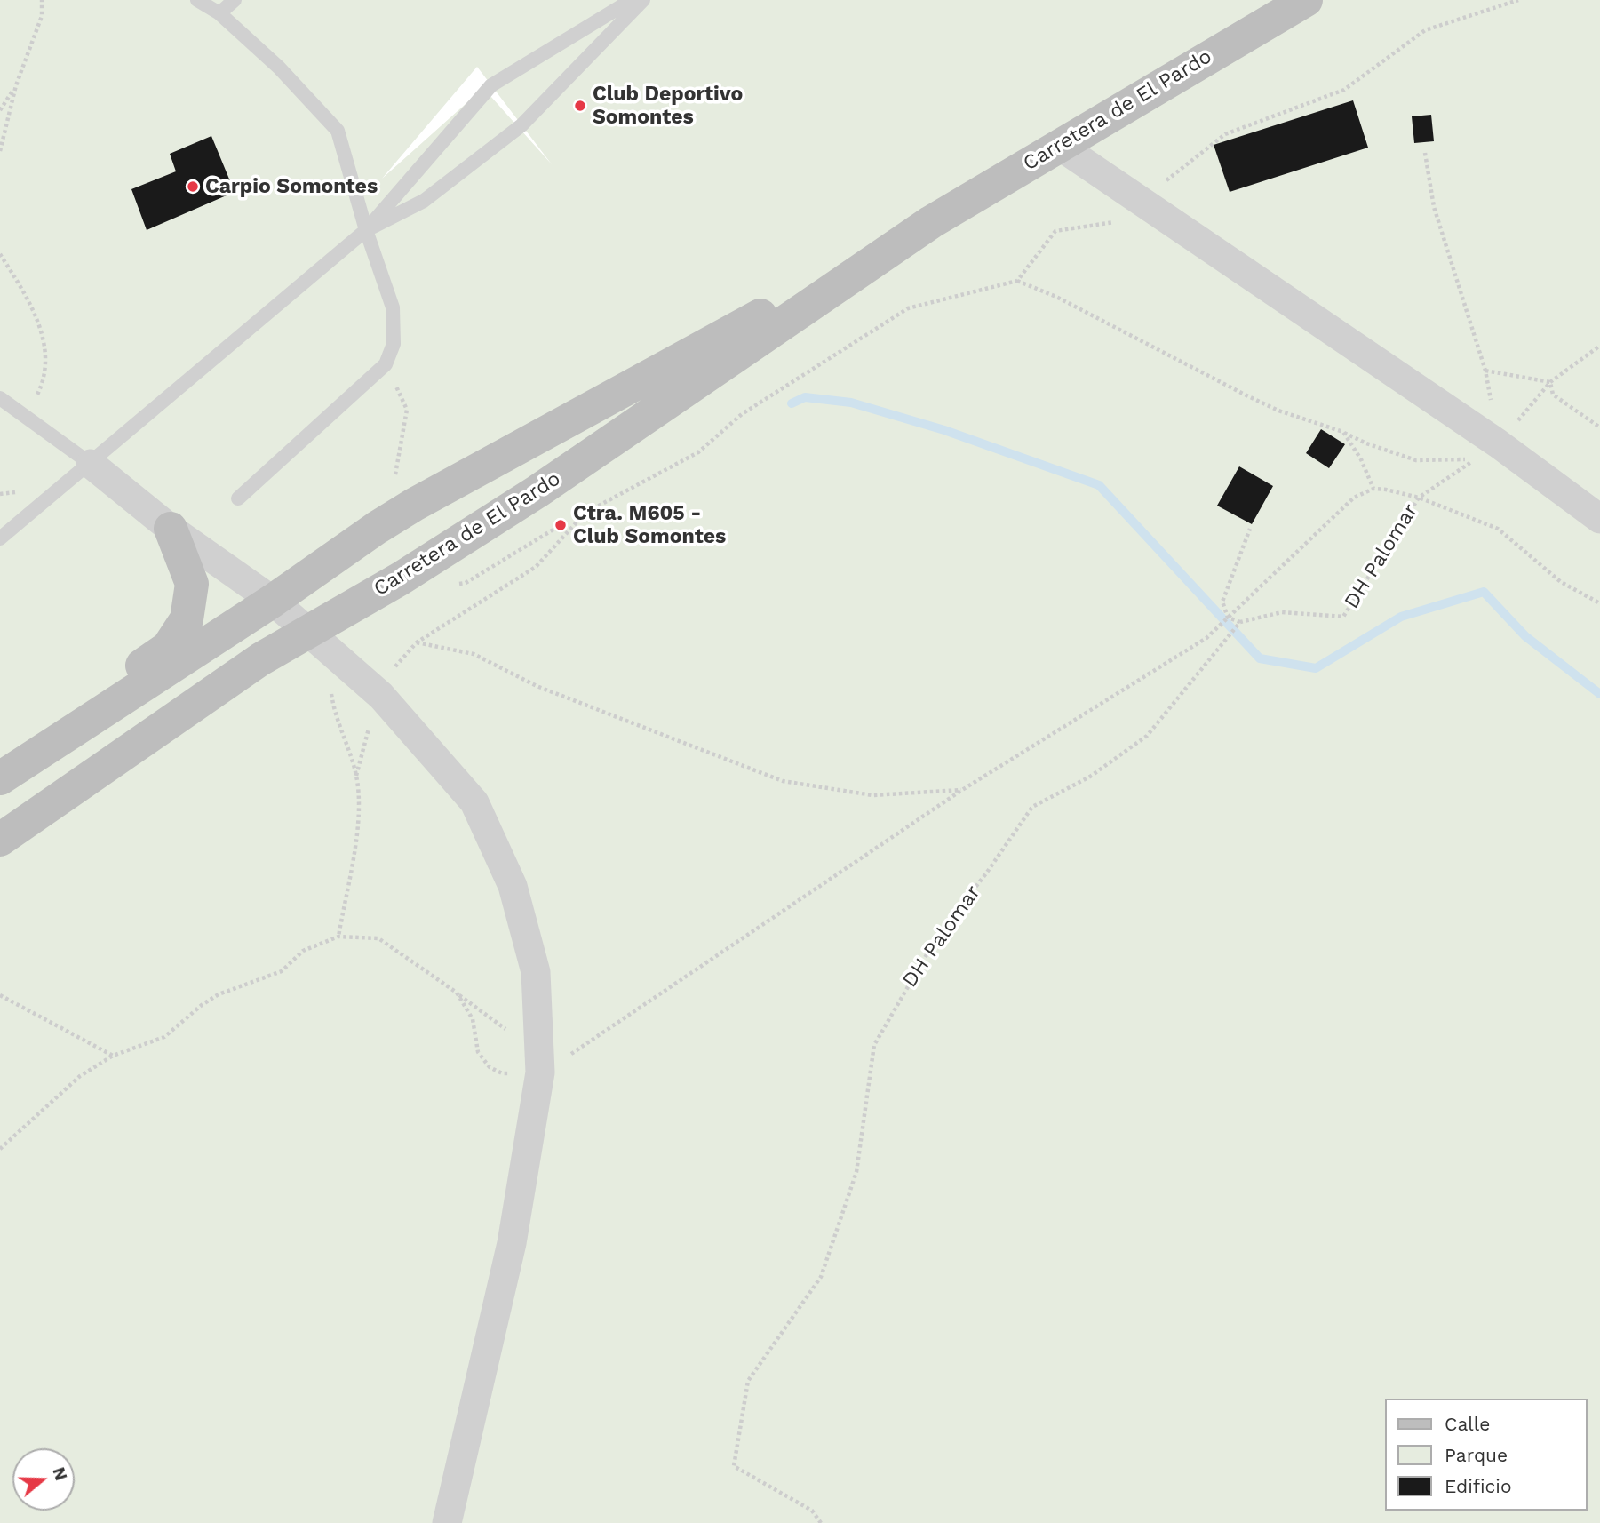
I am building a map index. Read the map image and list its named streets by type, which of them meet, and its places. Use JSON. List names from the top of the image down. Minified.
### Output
{"streets":{"street":["Carretera de El Pardo"],"path":["DH Palomar"]},"places":["Club Deportivo Somontes","Carpio Somontes","Ctra. M605 - Club Somontes"],"legend":["Calle","Parque","Edificio"],"north":"right"}
